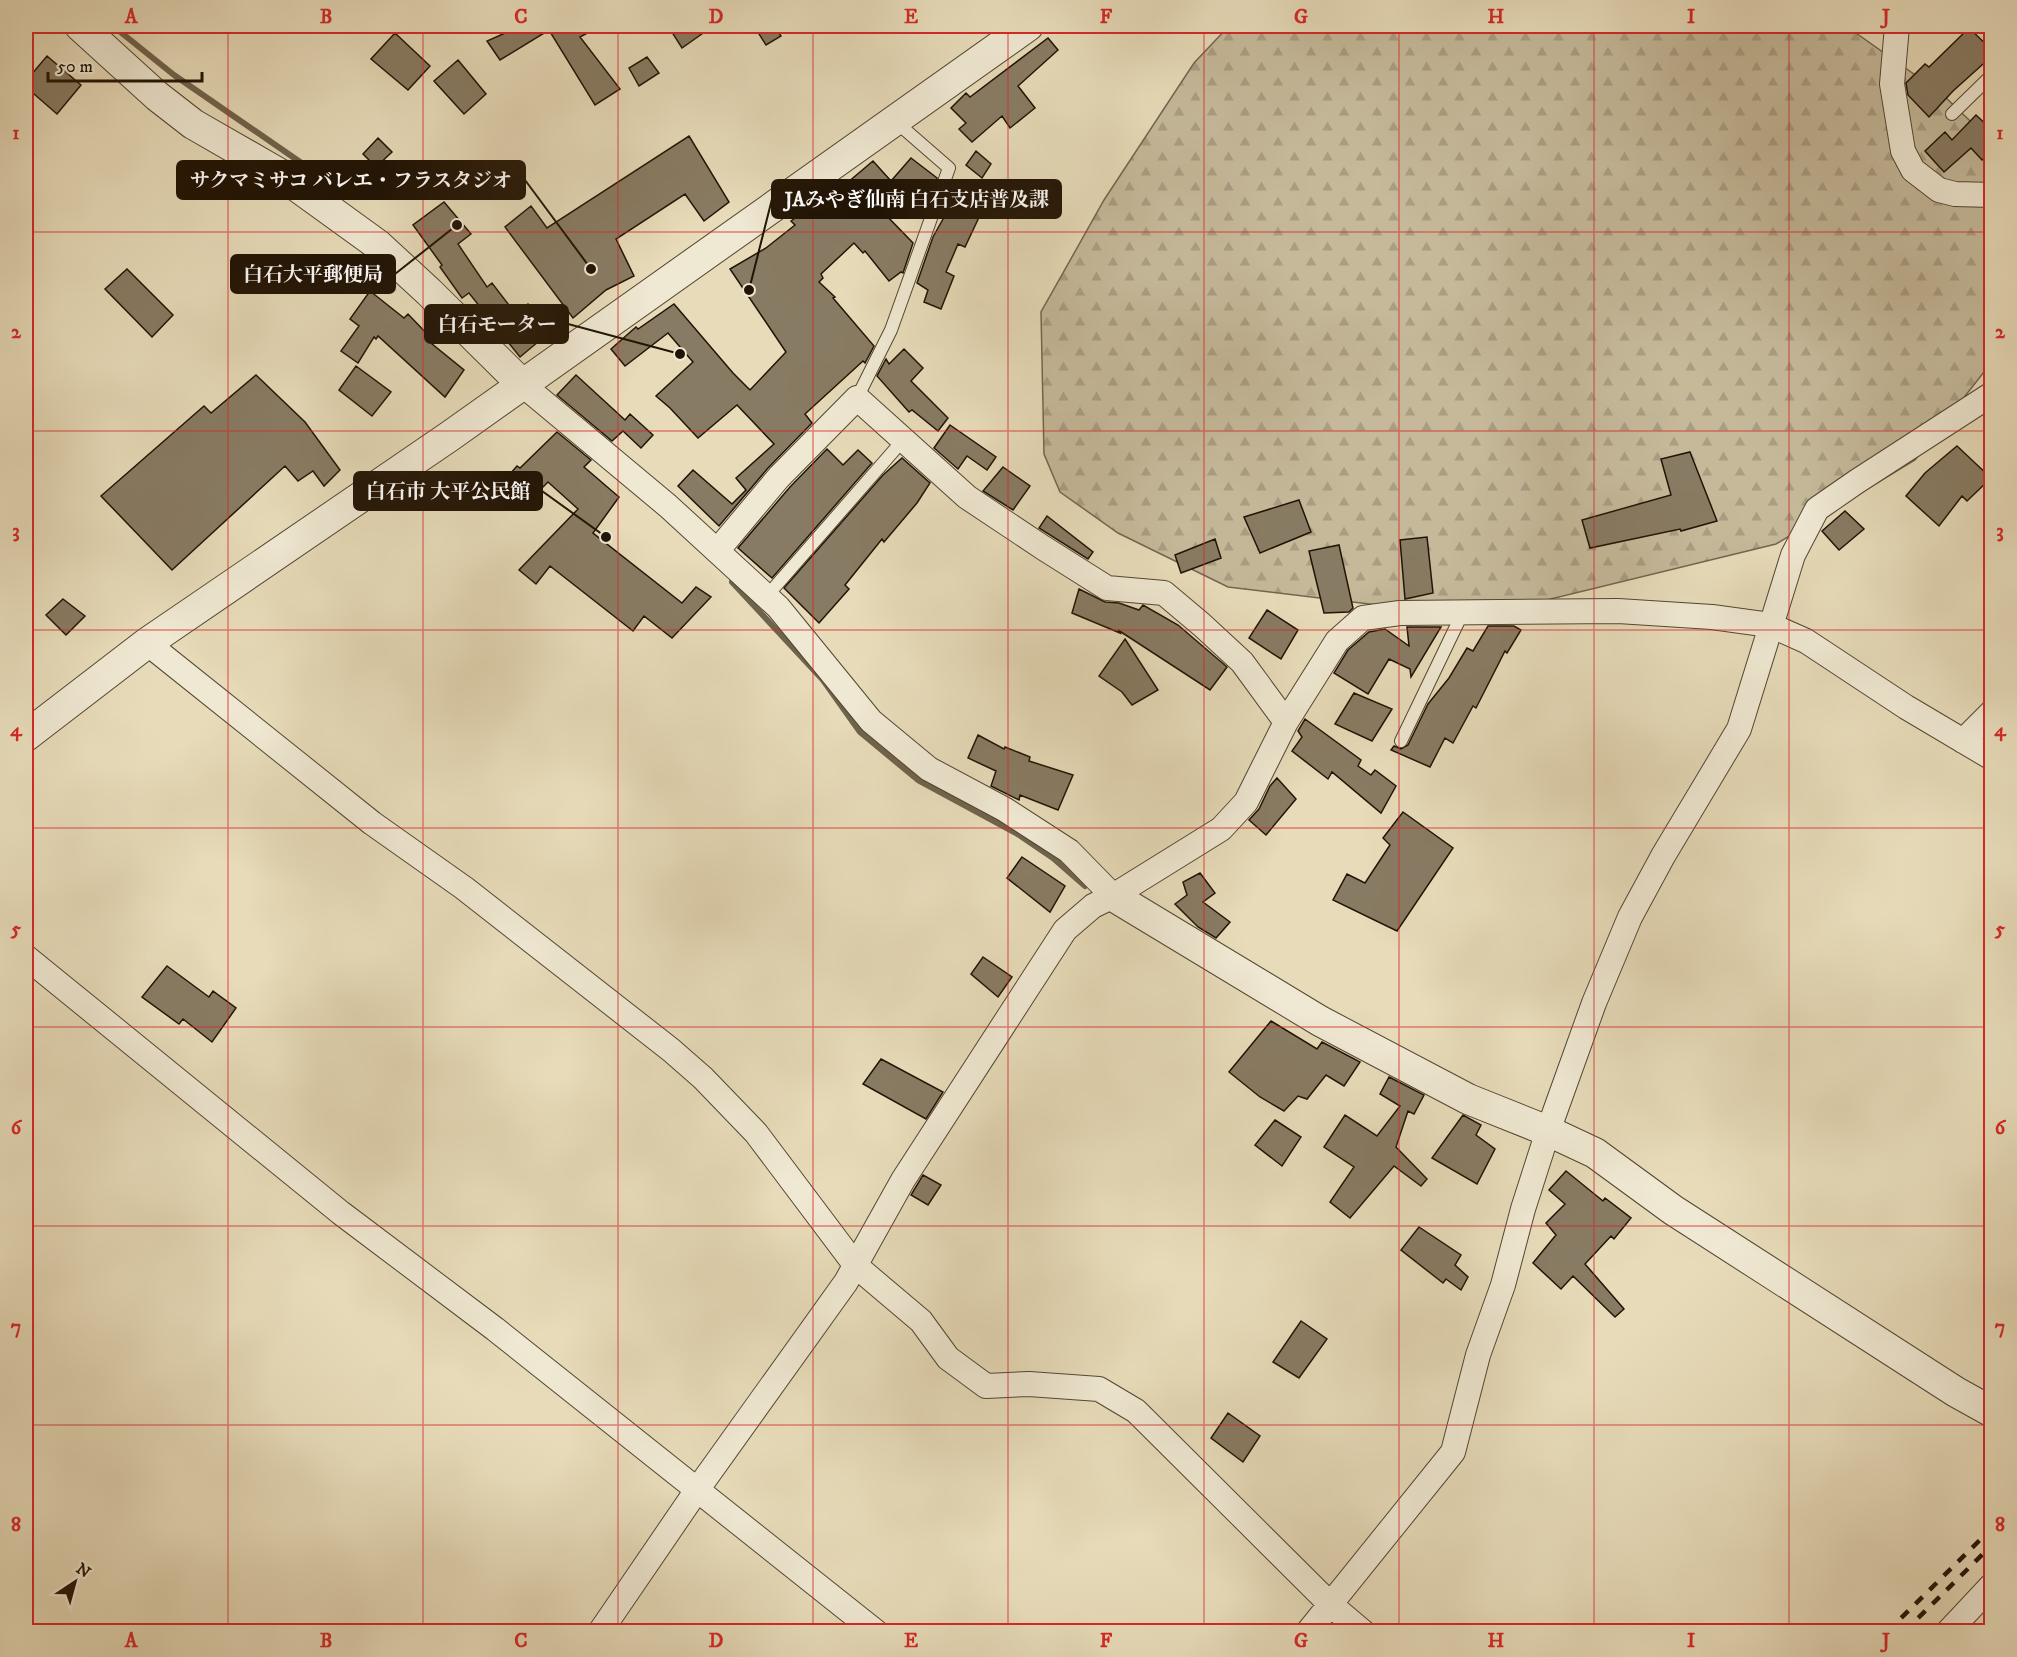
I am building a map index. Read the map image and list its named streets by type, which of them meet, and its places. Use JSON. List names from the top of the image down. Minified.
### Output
{"places":["白石大平郵便局","サクマミサコ バレエ・フラスタジオ","JAみやぎ仙南 白石支店普及課","白石モーター","白石市 大平公民館"],"scale_bar":"50 m","north":"top right","grid":{"columns":["A","B","C","D","E","F","G","H","I","J"],"rows":["1","2","3","4","5","6","7","8"]}}
